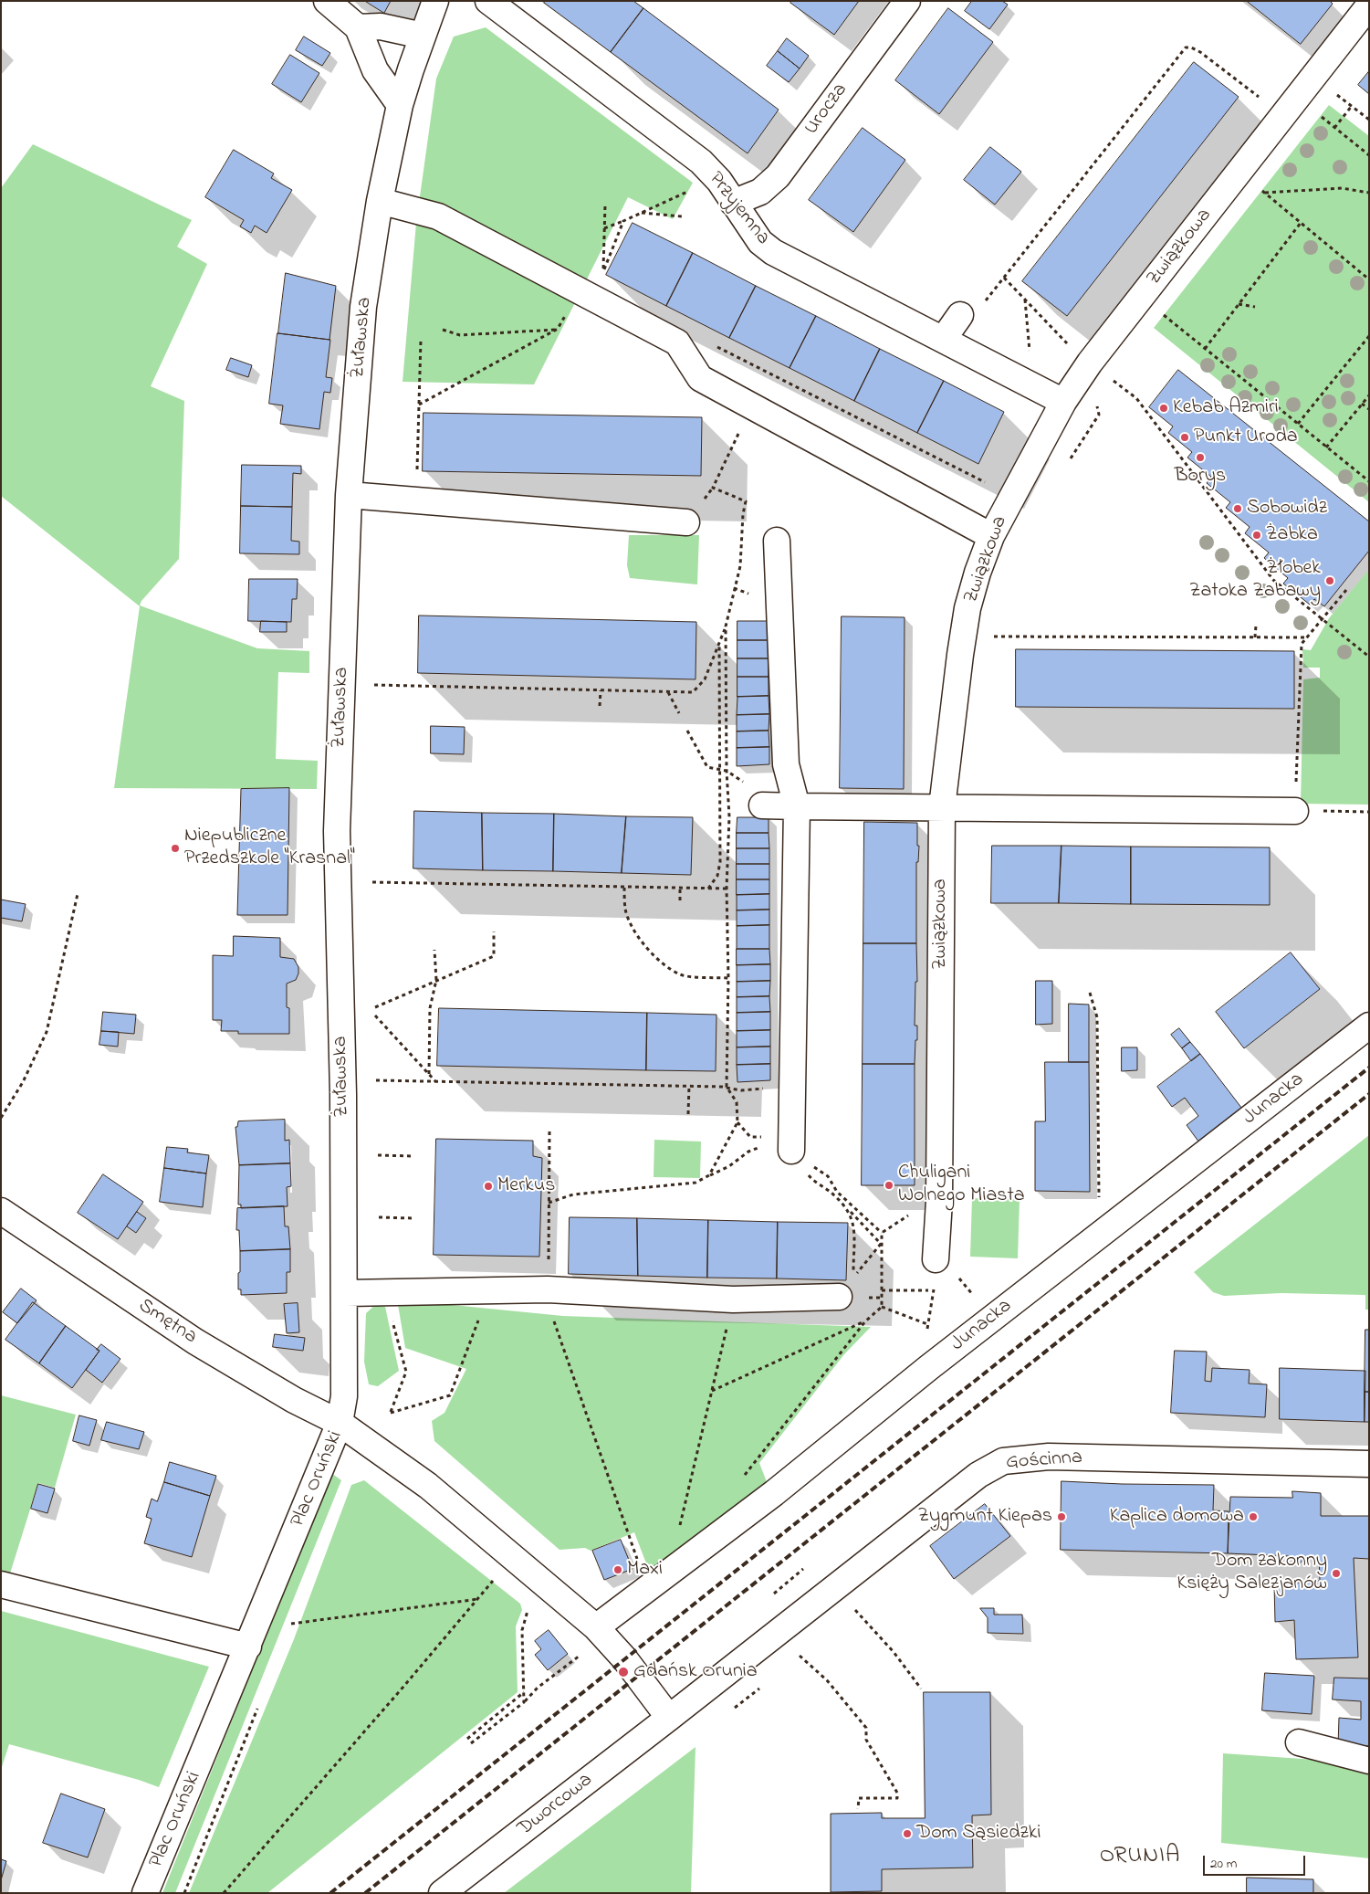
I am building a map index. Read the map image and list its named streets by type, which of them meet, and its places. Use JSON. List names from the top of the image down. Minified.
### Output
{"streets":{"street":["Urocza","Przyjemna","Związkowa","Żuławska","Junacka","Smętna","Gościnna","Plac Oruński","Dworcowa"]},"crossings":[["Urocza","Przyjemna"],["Przyjemna","Związkowa"],["Żuławska","Smętna"],["Żuławska","Plac Oruński"],["Junacka","Plac Oruński"],["Smętna","Plac Oruński"],["Gościnna","Plac Oruński"],["Gościnna","Dworcowa"],["Plac Oruński","Dworcowa"]],"districts":["ORUNIA"],"places":["Kebab Azmiri","Punkt Uroda","Borys","Sobowidz","Żabka","Żłobek Zatoka Zabawy","Niepubliczne Przedszkole \"Krasnal\"","Chuligani Wolnego Miasta","Merkus","Zygmunt Kiepas","Kaplica domowa","Maxi","Dom zakonny Księży Salezjanów","Gdańsk Orunia","Dom Sąsiedzki"],"scale_bar":"20 m"}
